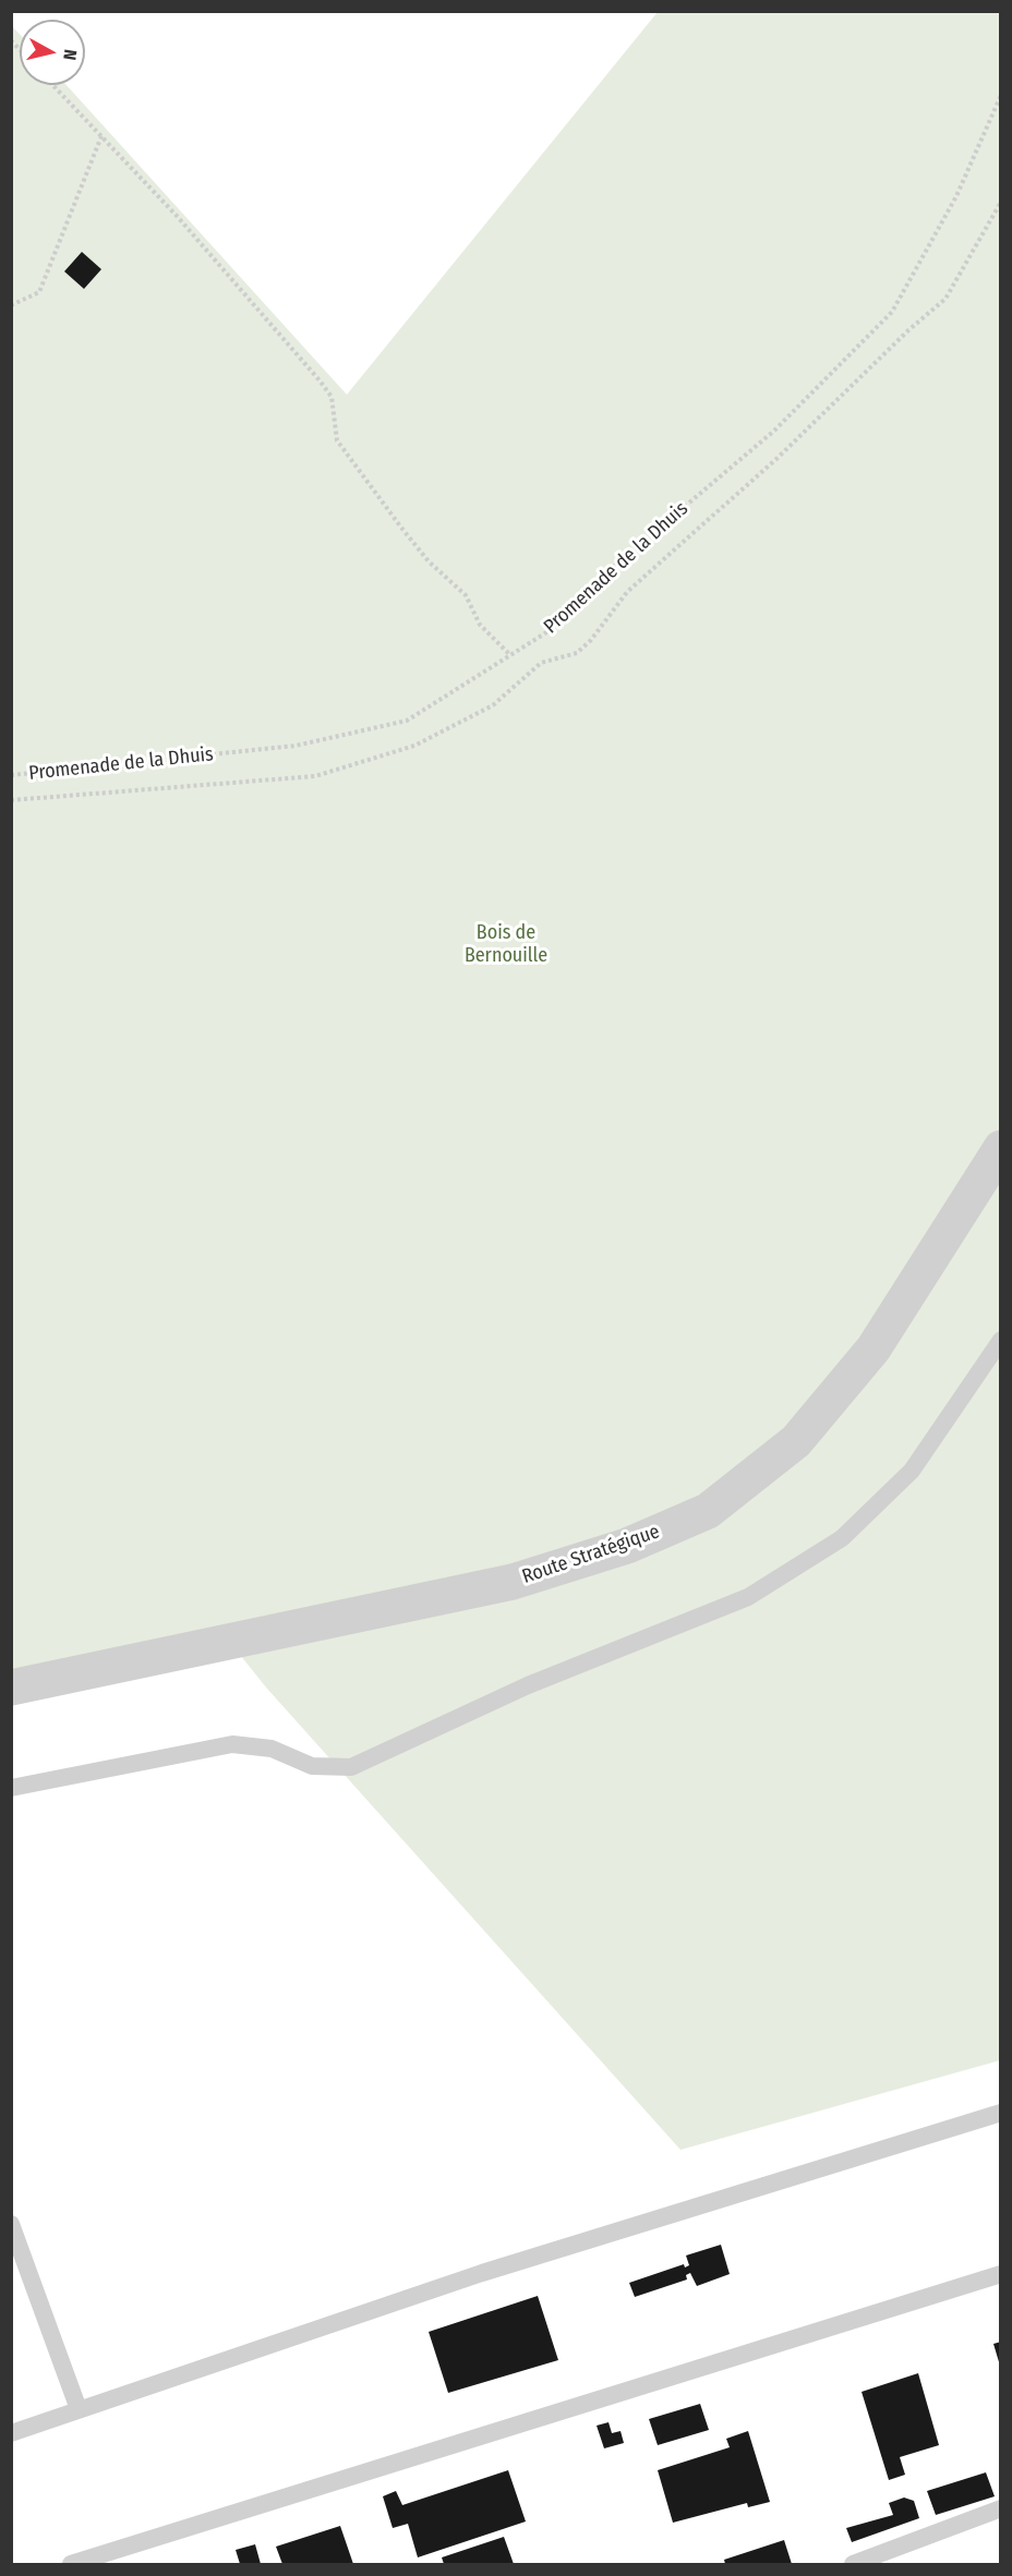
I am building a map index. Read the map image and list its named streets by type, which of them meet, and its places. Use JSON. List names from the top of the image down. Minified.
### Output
{"streets":{"street":["Route Stratégique"],"path":["Promenade de la Dhuis"]},"parks":["Bois de Bernouille"],"north":"right"}
